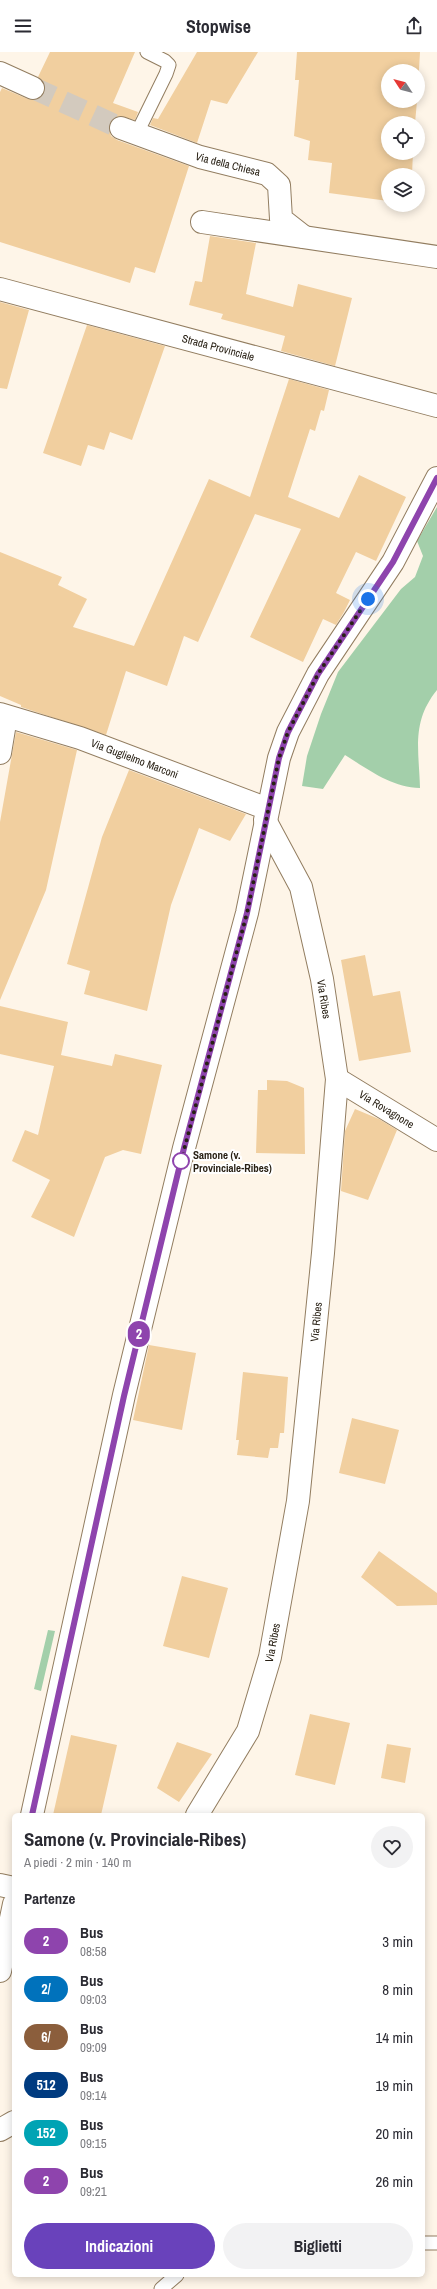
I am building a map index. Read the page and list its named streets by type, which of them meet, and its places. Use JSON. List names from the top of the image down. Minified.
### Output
{"streets":{"street":["Via della Chiesa","Strada Provinciale","Via Guglielmo Marconi","Via Ribes","Via Rovagnone"]},"crossings":[["Via Guglielmo Marconi","Via Ribes"],["Via Ribes","Via Rovagnone"]],"places":["Samone (v. Provinciale-Ribes)"],"lines":["bus line 2"],"north":"top left","page":{"header":"Stopwise","on_map":"2","heading":[["Samone (v. Provinciale-Ribes)","A piedi · 2 min · 140 m"],"Partenze"],"list":[{"mark":"2","name":"Bus","note":"08:58","value":"3 min"},{"mark":"2/","name":"Bus","note":"09:03","value":"8 min"},{"mark":"6/","name":"Bus","note":"09:09","value":"14 min"},{"mark":"512","name":"Bus","note":"09:14","value":"19 min"},{"mark":"152","name":"Bus","note":"09:15","value":"20 min"},{"mark":"2","name":"Bus","note":"09:21","value":"26 min"}],"buttons":["Indicazioni","Biglietti"]}}
